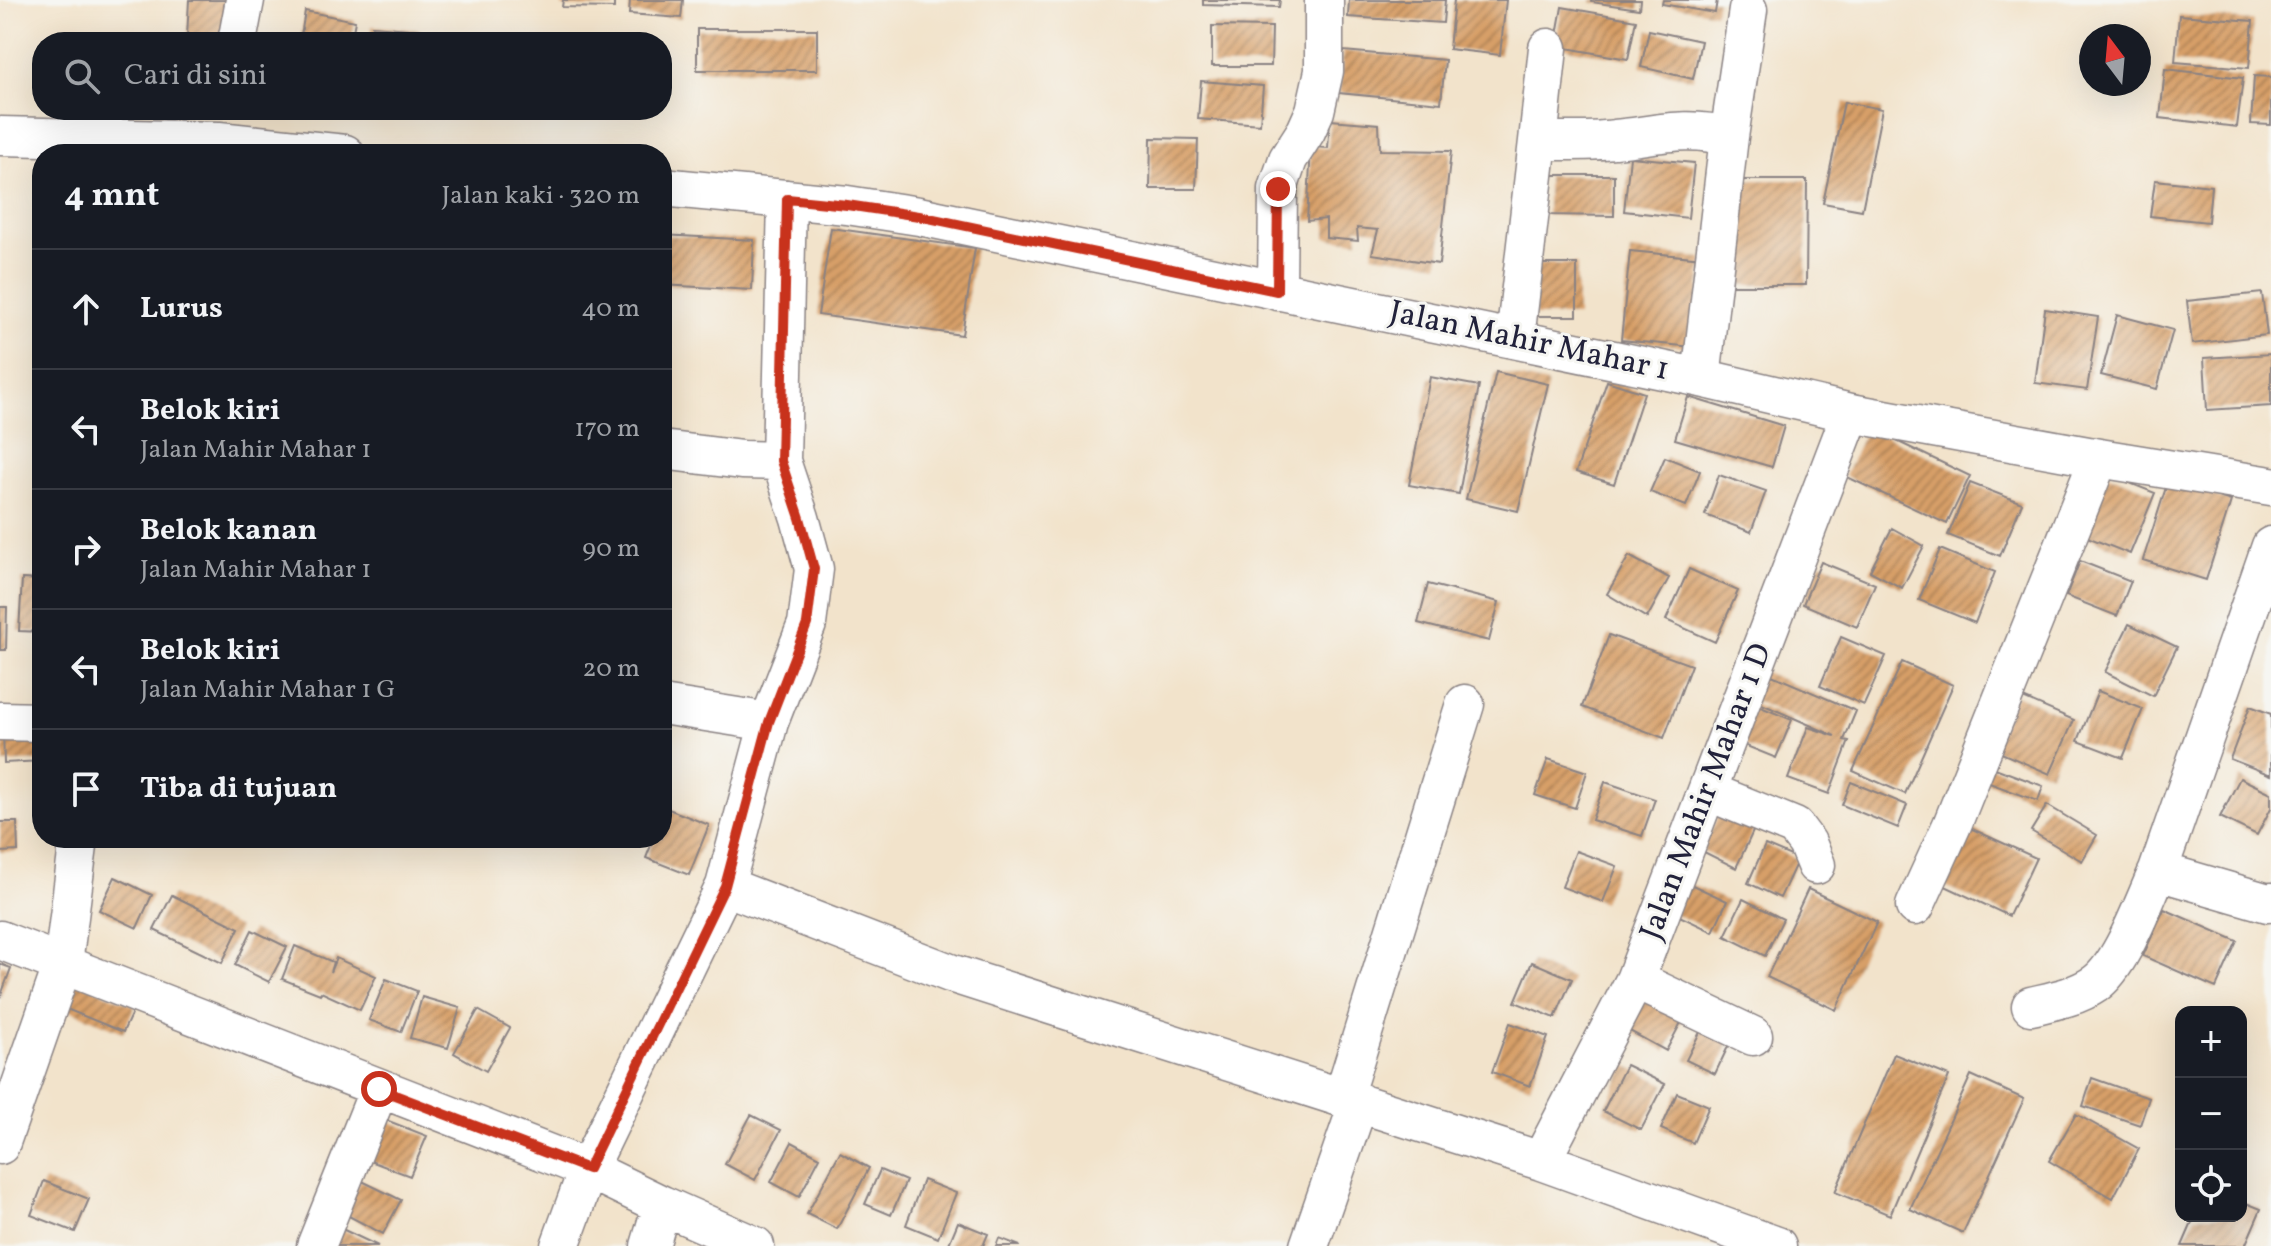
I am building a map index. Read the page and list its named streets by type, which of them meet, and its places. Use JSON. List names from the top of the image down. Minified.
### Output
{"streets":{"street":["Jalan Mahir Mahar 1","Jalan Mahir Mahar 1 D"]},"crossings":[["Jalan Mahir Mahar 1","Jalan Mahir Mahar 1 D"]],"north":"top","page":{"search":"Cari di sini","heading":["4 mnt","Jalan kaki · 320 m"],"list":[["Lurus","40 m"],["Belok kiri","Jalan Mahir Mahar 1","170 m"],["Belok kanan","Jalan Mahir Mahar 1","90 m"],["Belok kiri","Jalan Mahir Mahar 1 G","20 m"],"Tiba di tujuan"],"map_buttons":["+","−"]}}
